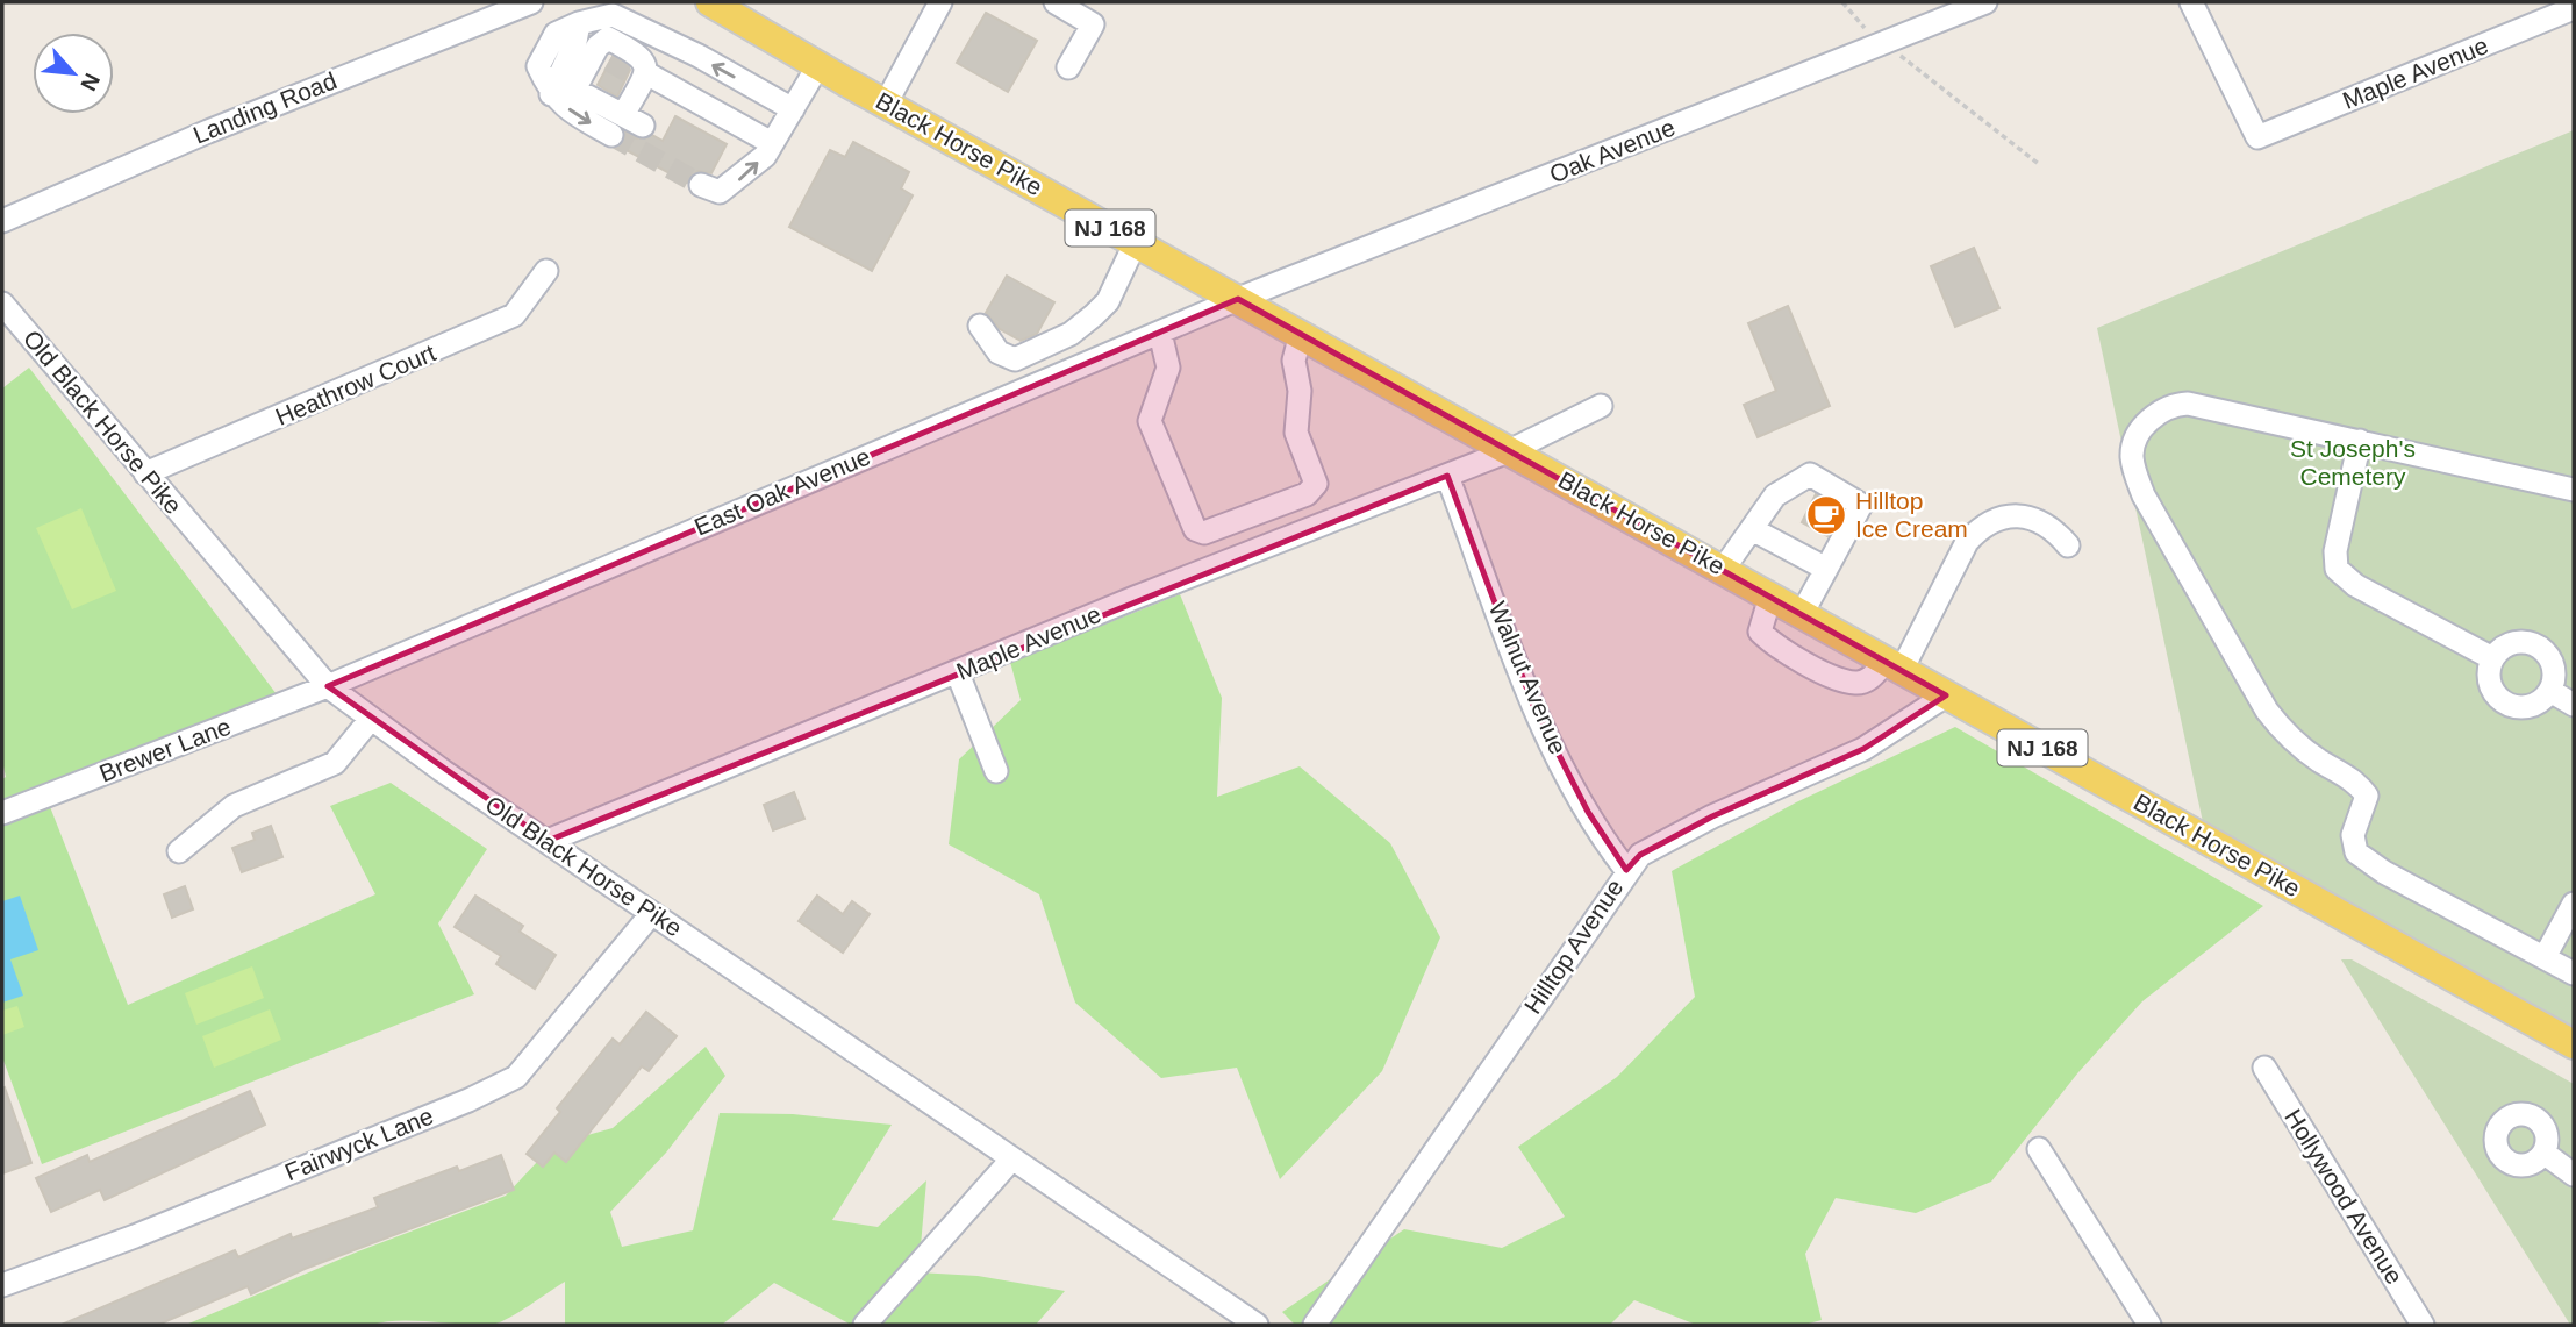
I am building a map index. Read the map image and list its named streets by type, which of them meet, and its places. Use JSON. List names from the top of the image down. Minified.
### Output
{"streets":{"main road":["Black Horse Pike","NJ 168"],"street":["Maple Avenue","Landing Road","Oak Avenue","Heathrow Court","Old Black Horse Pike","East Oak Avenue","Walnut Avenue","Brewer Lane","Hilltop Avenue","Fairwyck Lane","Hollywood Avenue"]},"crossings":[["Maple Avenue","Black Horse Pike"],["Maple Avenue","Old Black Horse Pike"],["Maple Avenue","Walnut Avenue"],["Black Horse Pike","Oak Avenue"],["Black Horse Pike","East Oak Avenue"],["Black Horse Pike","Hilltop Avenue"],["Oak Avenue","East Oak Avenue"],["Heathrow Court","Old Black Horse Pike"],["Old Black Horse Pike","East Oak Avenue"],["Old Black Horse Pike","Brewer Lane"],["Old Black Horse Pike","Fairwyck Lane"],["East Oak Avenue","Brewer Lane"],["Walnut Avenue","Hilltop Avenue"]],"parks":["St Joseph's Cemetery"],"places":{"cafe":["Hilltop Ice Cream"]},"north":"bottom right"}
